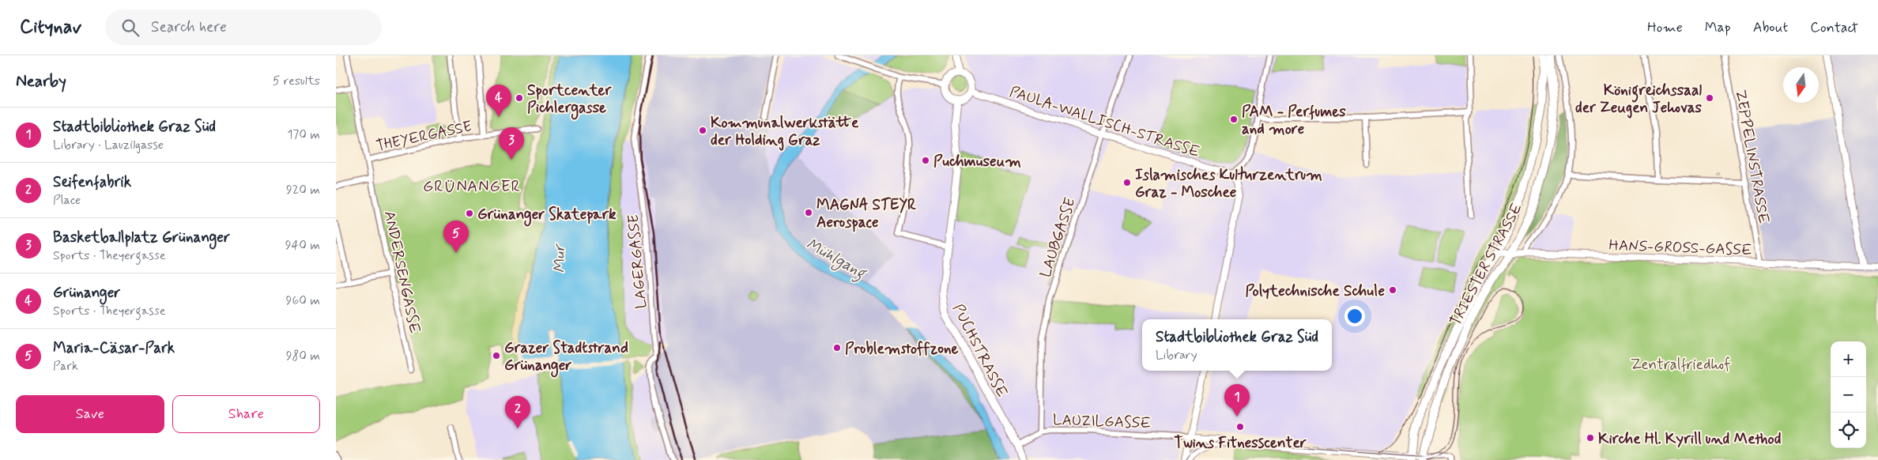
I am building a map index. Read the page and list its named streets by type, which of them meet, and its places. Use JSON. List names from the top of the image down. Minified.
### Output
{"streets":{"main road":["TRIESTER STRASSE","PUCHSTRASSE"],"street":["PAULA-WALLISCH-STRASSE","THEYERGASSE","ZEPPELINSTRASSE","LAUBGASSE","HANS-GROSS-GASSE","LAGERGASSE","ANDERSENGASSE","LAUZILGASSE"]},"crossings":[["PAULA-WALLISCH-STRASSE","LAUBGASSE"],["PAULA-WALLISCH-STRASSE","PUCHSTRASSE"],["THEYERGASSE","ANDERSENGASSE"],["ZEPPELINSTRASSE","HANS-GROSS-GASSE"],["LAUBGASSE","LAUZILGASSE"],["HANS-GROSS-GASSE","TRIESTER STRASSE"],["TRIESTER STRASSE","LAUZILGASSE"],["PUCHSTRASSE","LAUZILGASSE"]],"districts":["GRÜNANGER"],"water":["Mühlgang","Mur"],"parks":["Zentralfriedhof"],"places":["Sportcenter Pichlergasse","Königreichssaal der Zeugen Jehovas","PAM - Perfumes and more","Kommunalwerkstätte der Holding Graz","Puchmuseum","Islamisches Kulturzentrum Graz - Moschee","MAGNA STEYR Aerospace","Grünanger Skatepark","Polytechnische Schule","Problemstoffzone","Grazer Stadtstrand Grünanger","Twins Fitnesscenter","Kirche Hl. Kyrill und Method"],"north":"bottom","page":{"header":"Citynav","search":"Search here","nav":["Home","Map","About","Contact"],"heading":["Nearby","5 results"],"pins":["4","3","5","1","2"],"list":[{"mark":"1","name":"Stadtbibliothek Graz Süd","note":"Library · Lauzilgasse","value":"170 m"},{"mark":"2","name":"Seifenfabrik","note":"Place","value":"920 m"},{"mark":"3","name":"Basketballplatz Grünanger","note":"Sports · Theyergasse","value":"940 m"},{"mark":"4","name":"Grünanger","note":"Sports · Theyergasse","value":"960 m"},{"mark":"5","name":"Maria-Cäsar-Park","note":"Park","value":"980 m"}],"popup":["Stadtbibliothek Graz Süd","Library"],"map_buttons":["+","−"],"buttons":["Save","Share"]}}
